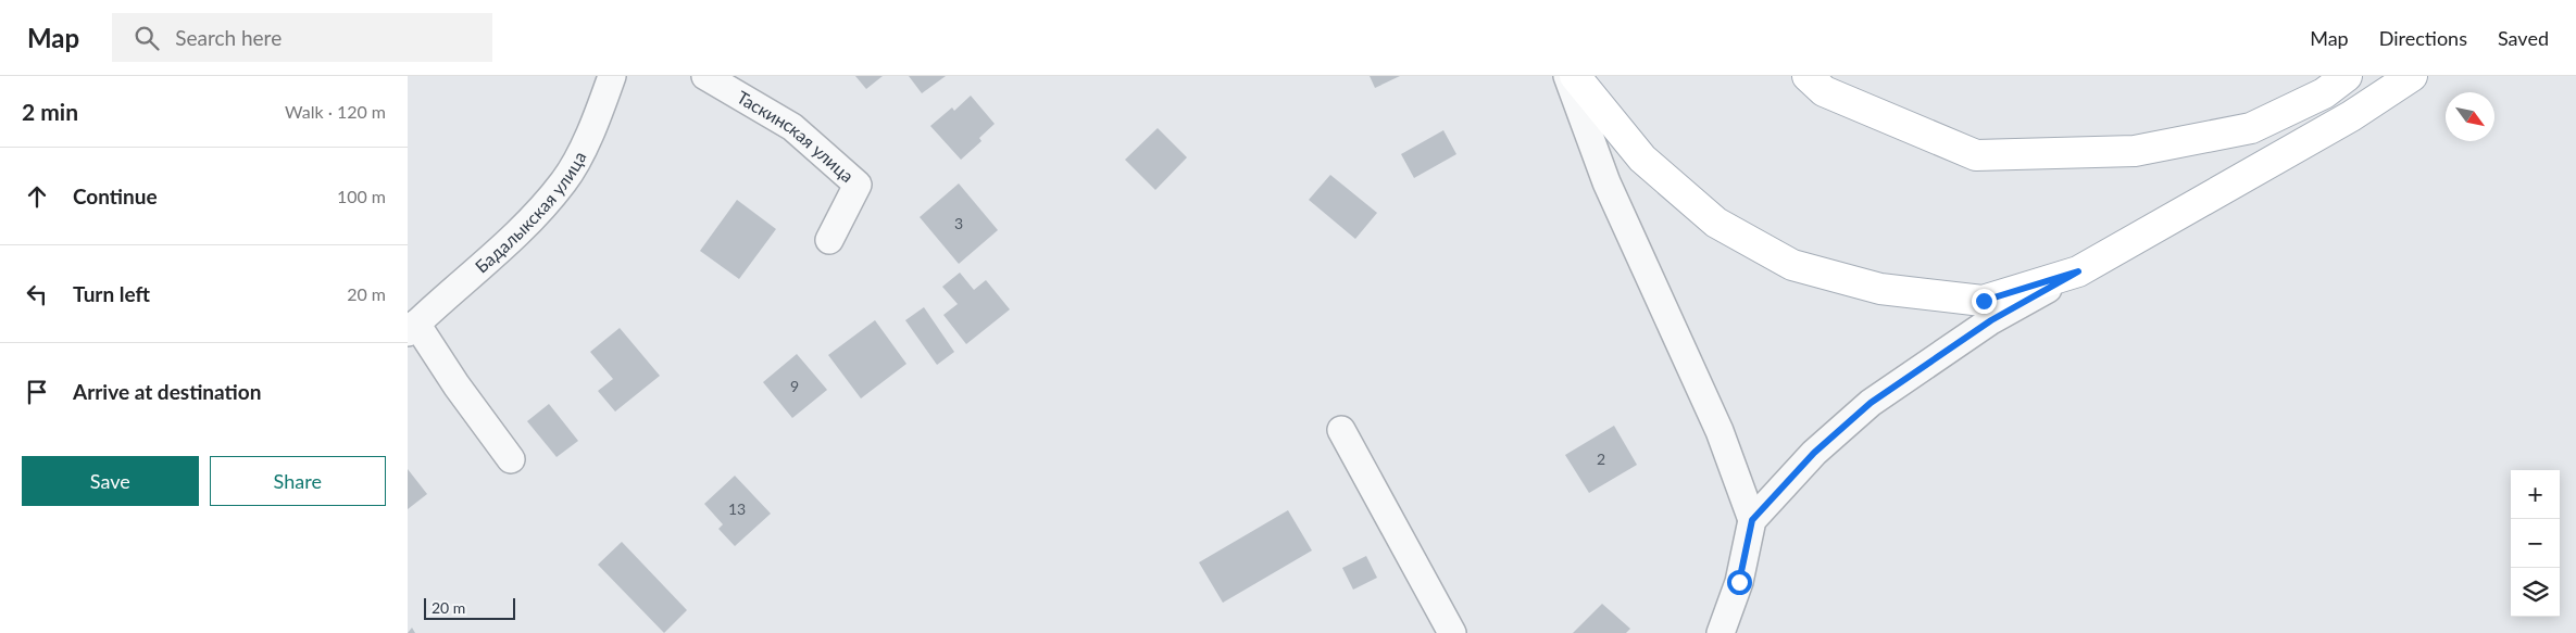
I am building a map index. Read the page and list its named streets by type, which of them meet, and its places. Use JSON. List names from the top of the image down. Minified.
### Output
{"streets":{"street":["Таскинская улица","Бадалыкская улица"]},"house_numbers":["3","9","2","13"],"scale_bar":"20 m","north":"bottom right","page":{"header":"Map","search":"Search here","nav":["Map","Directions","Saved"],"heading":["2 min","Walk · 120 m"],"list":[["Continue","100 m"],["Turn left","20 m"],"Arrive at destination"],"buttons":["Save","Share"],"map_buttons":["+","−"],"scale":"20 m"}}
